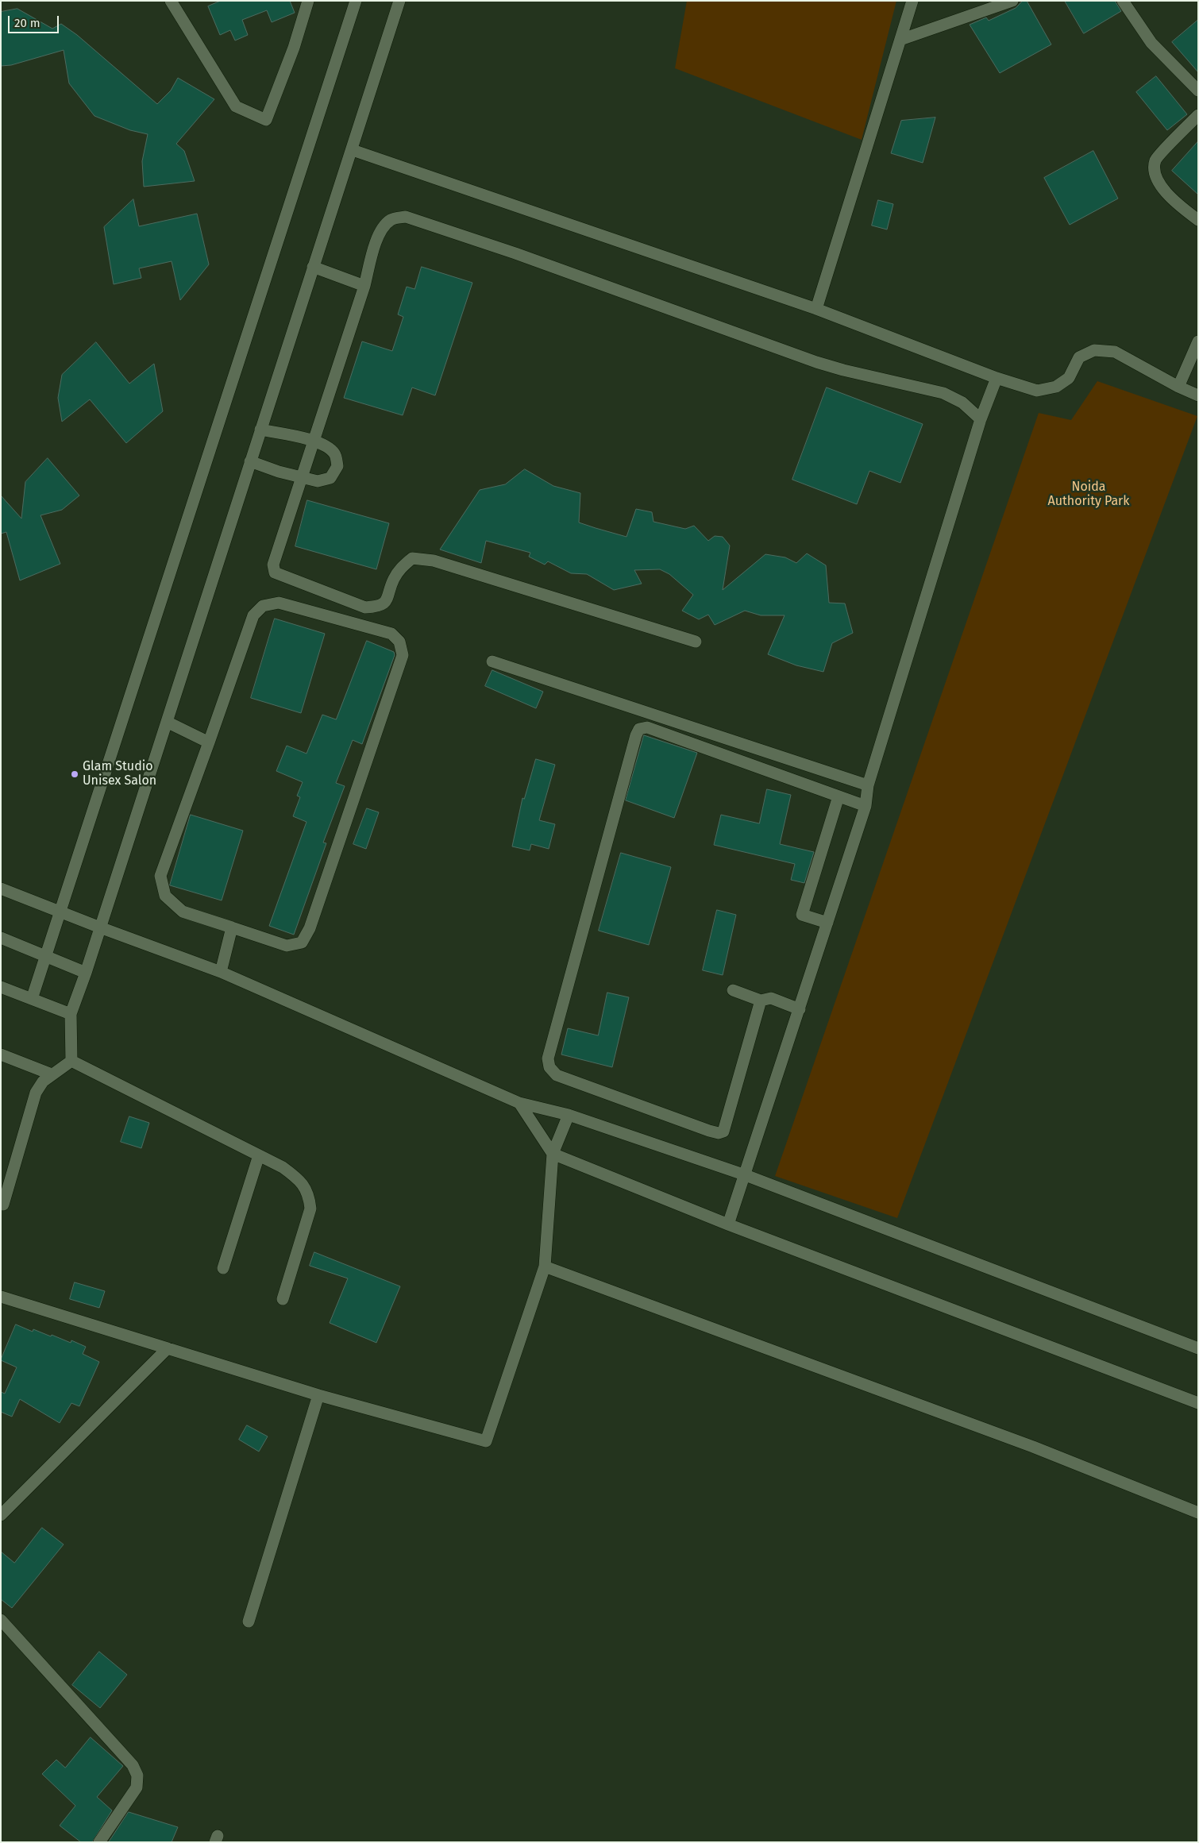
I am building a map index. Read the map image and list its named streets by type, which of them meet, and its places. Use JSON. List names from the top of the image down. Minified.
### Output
{"parks":["Noida Authority Park"],"places":["Glam Studio Unisex Salon"],"scale_bar":"20 m"}
